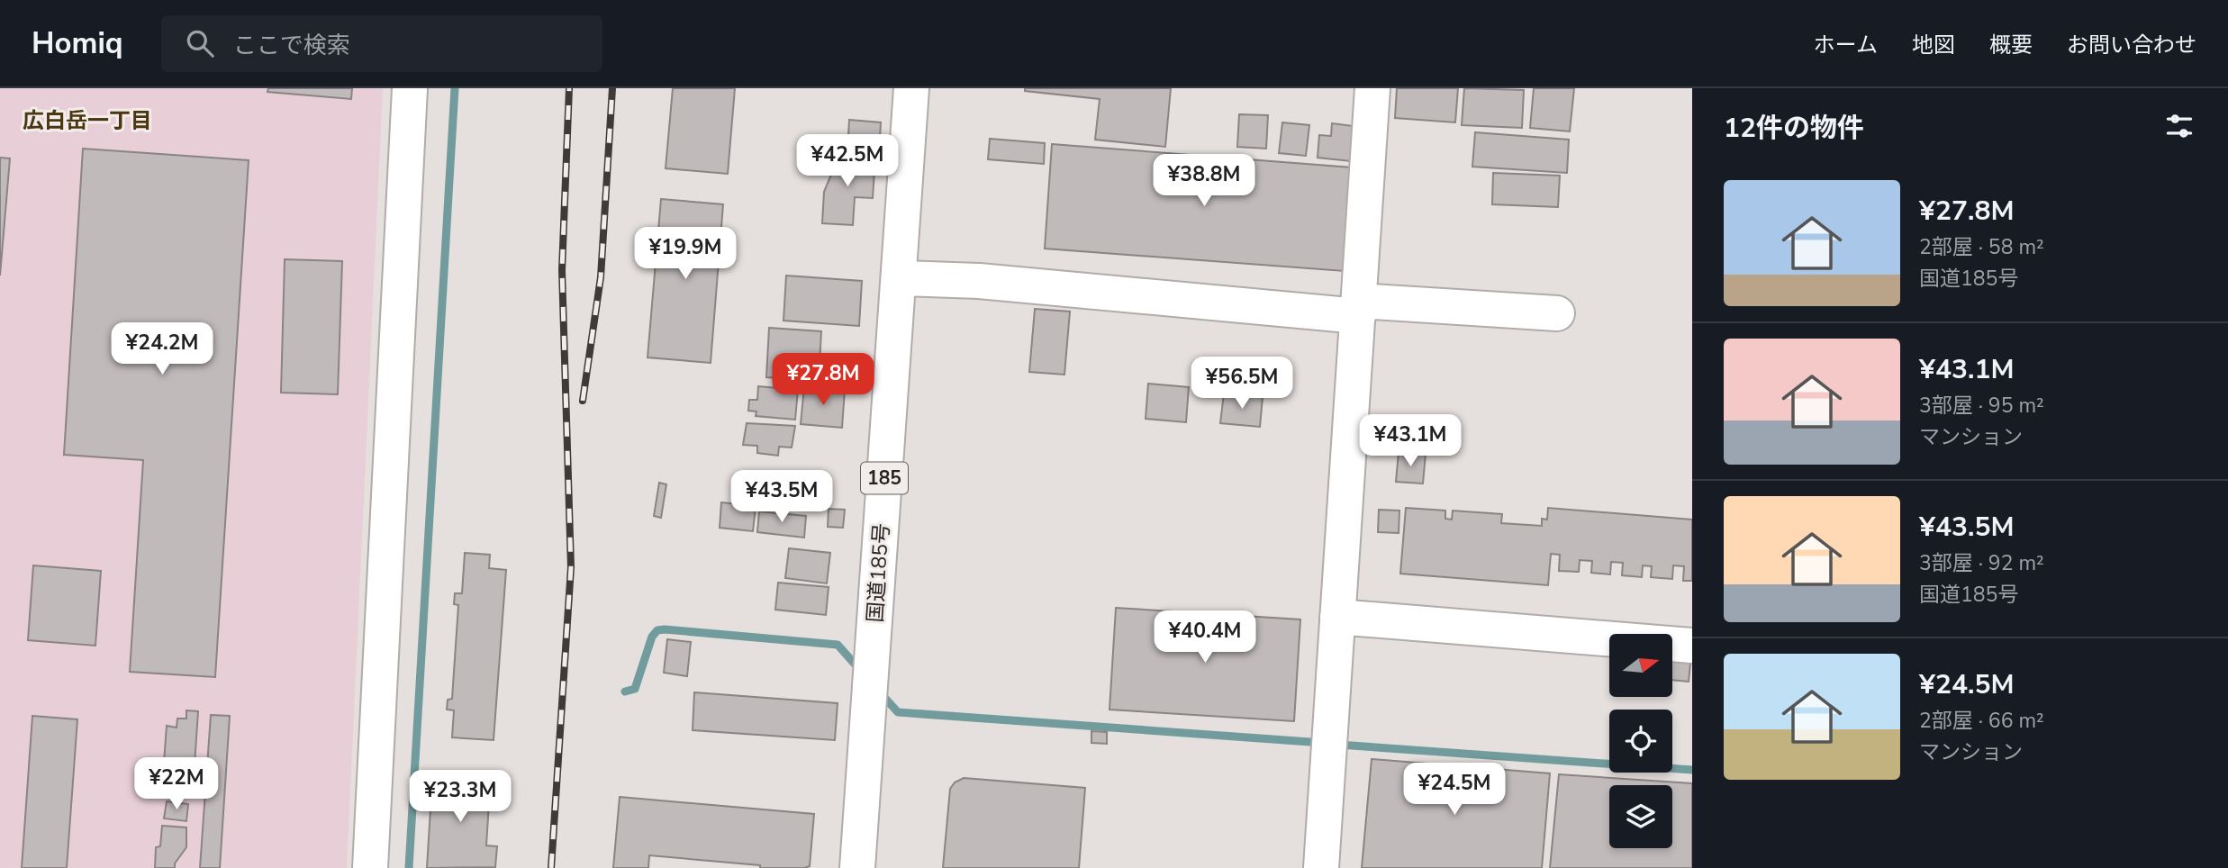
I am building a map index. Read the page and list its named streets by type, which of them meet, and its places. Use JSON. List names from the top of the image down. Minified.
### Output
{"streets":{"main road":["185","国道185号"]},"districts":["広白岳一丁目"],"north":"right","page":{"header":"Homiq","search":"ここで検索","nav":["ホーム","地図","概要","お問い合わせ"],"heading":"12件の物件","price":["¥42.5M","¥38.8M","¥19.9M","¥24.2M","¥27.8M","¥56.5M","¥43.1M","¥43.5M","¥40.4M","¥22M","¥24.5M","¥23.3M"],"list":[{"name":"¥27.8M","note":"2部屋 · 58 m² · 国道185号"},{"name":"¥43.1M","note":"3部屋 · 95 m² · マンション"},{"name":"¥43.5M","note":"3部屋 · 92 m² · 国道185号"},{"name":"¥24.5M","note":"2部屋 · 66 m² · マンション"}]}}
